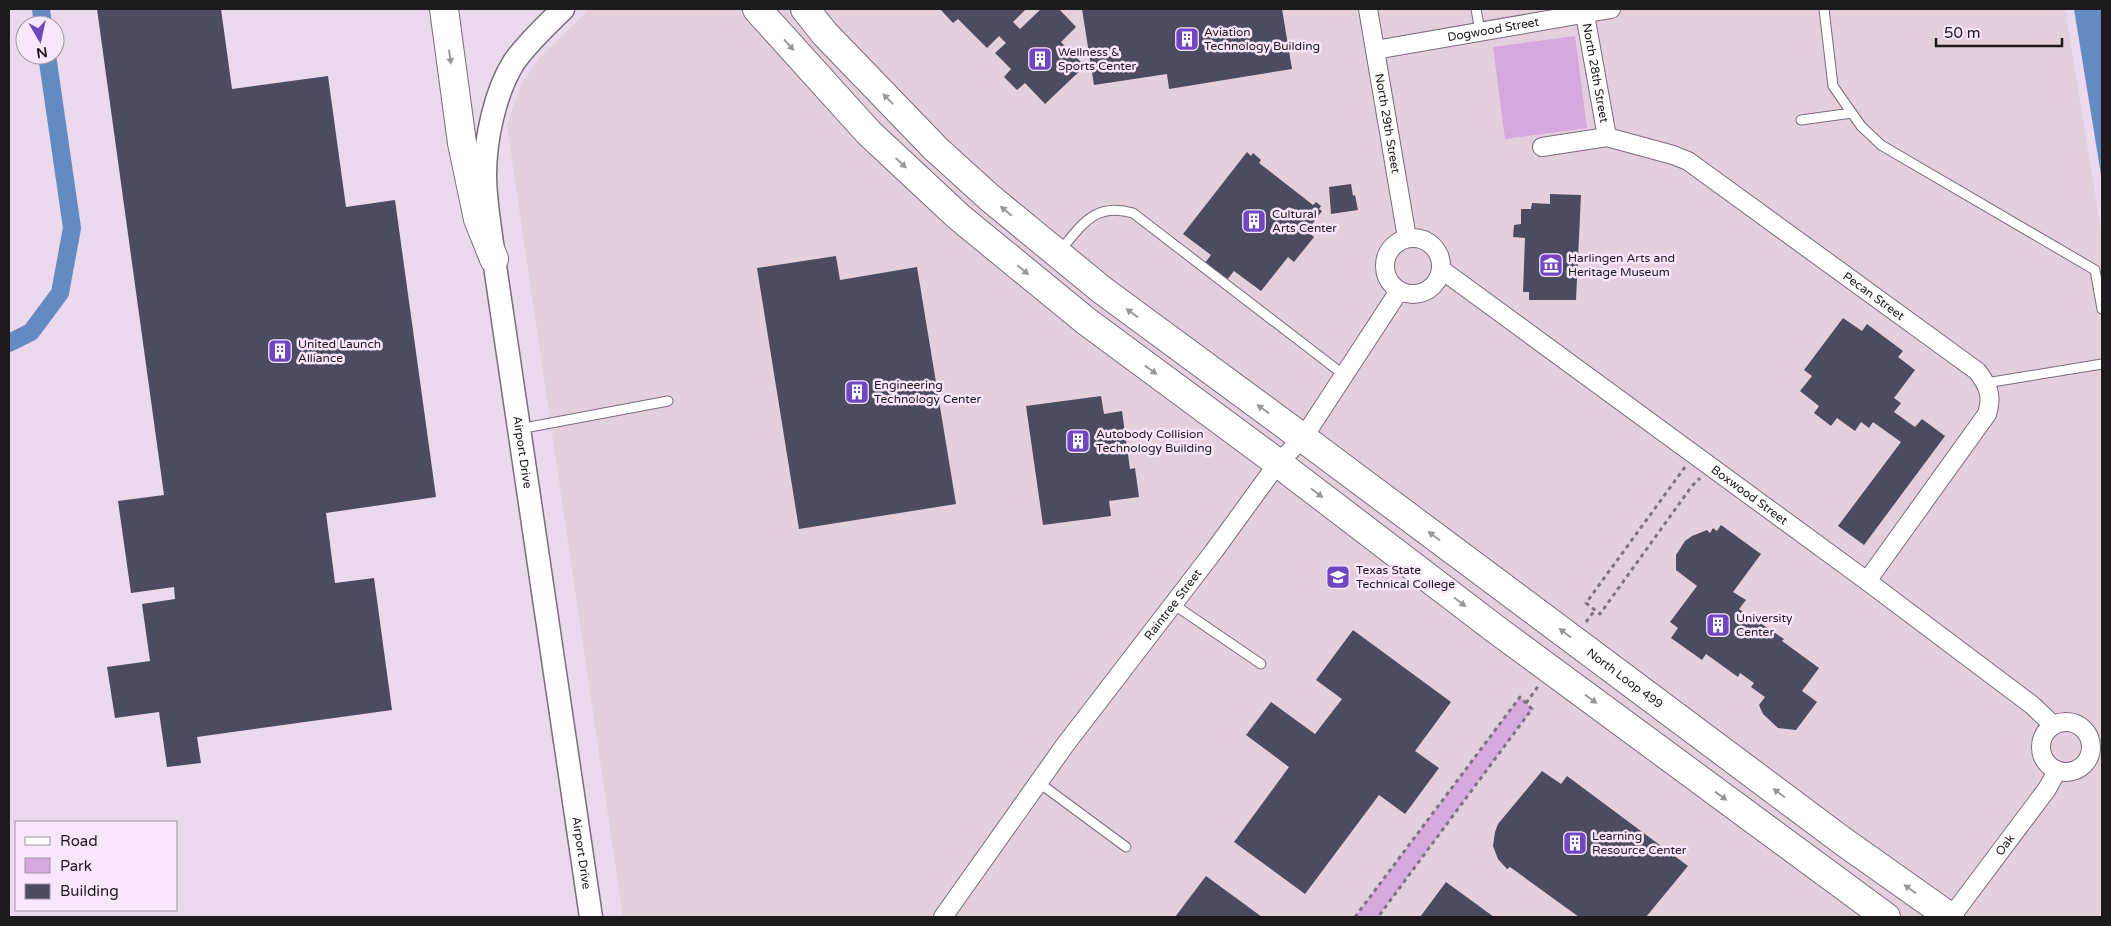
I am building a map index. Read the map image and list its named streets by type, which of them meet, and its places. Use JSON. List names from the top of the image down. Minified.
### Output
{"streets":{"main road":["North Loop 499"],"street":["Dogwood Street","North 28th Street","North 29th Street","Pecan Street","Airport Drive","Boxwood Street","Raintree Street","Oak"]},"crossings":[["Dogwood Street","North 28th Street"],["Dogwood Street","North 29th Street"],["North 28th Street","Pecan Street"],["North 29th Street","Boxwood Street"],["North 29th Street","Raintree Street"],["Boxwood Street","Raintree Street"],["Boxwood Street","Oak"],["Raintree Street","North Loop 499"],["North Loop 499","Oak"]],"places":{"building":["Aviation Technology Building","Wellness & Sports Center","Cultural Arts Center","United Launch Alliance","Engineering Technology Center","Autobody Collision Technology Building","University Center","Learning Resource Center"],"museum":["Harlingen Arts and Heritage Museum"],"school or university":["Texas State Technical College"]},"legend":["Road","Park","Building"],"scale_bar":"50 m","north":"bottom"}
